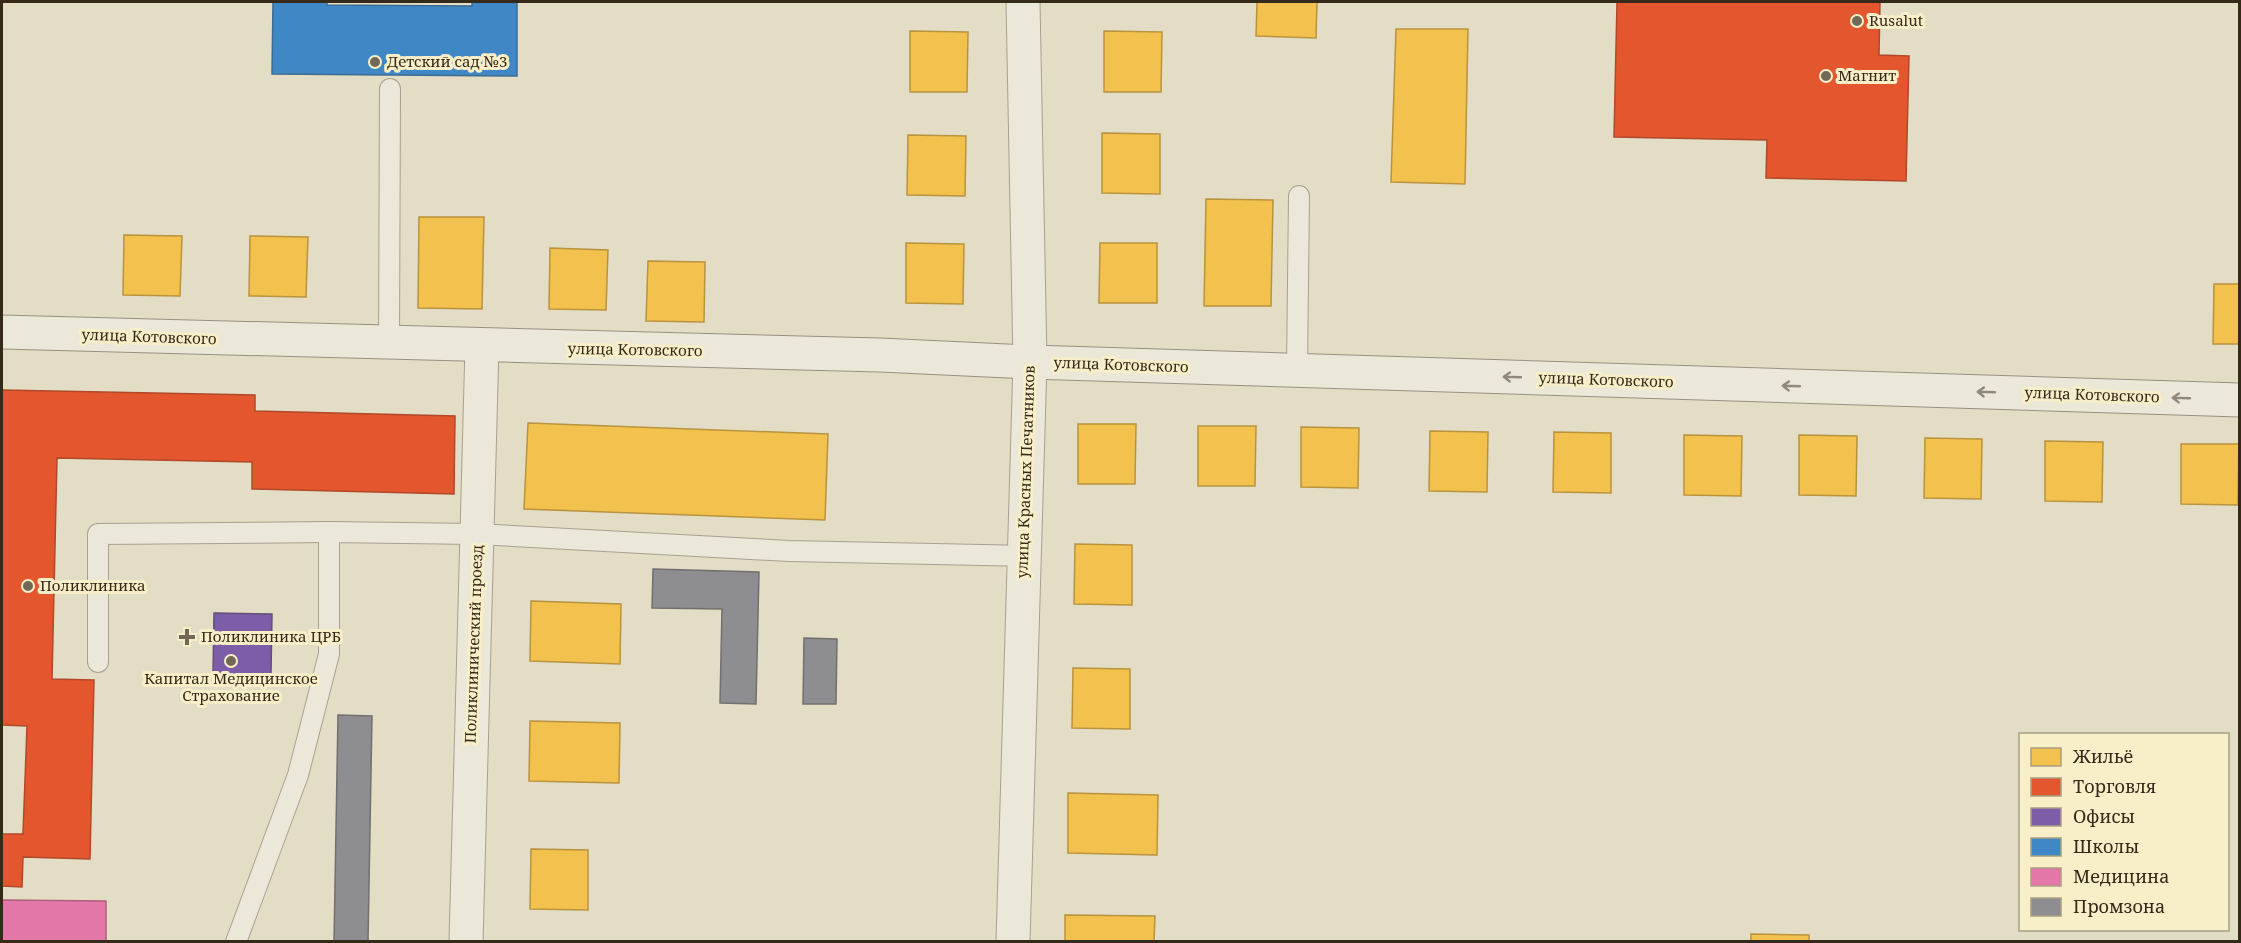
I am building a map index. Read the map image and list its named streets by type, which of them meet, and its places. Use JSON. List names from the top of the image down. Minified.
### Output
{"streets":{"street":["улица Котовского","улица Красных Печатников","Поликлинический проезд"]},"crossings":[["улица Котовского","улица Красных Печатников"],["улица Котовского","Поликлинический проезд"]],"one_way":["улица Котовского"],"places":{"other":["Rusalut","Детский сад №3","Магнит","Поликлиника","Капитал Медицинское Страхование"],"health":["Поликлиника ЦРБ"]},"legend":["Жильё","Торговля","Офисы","Школы","Медицина","Промзона"]}
